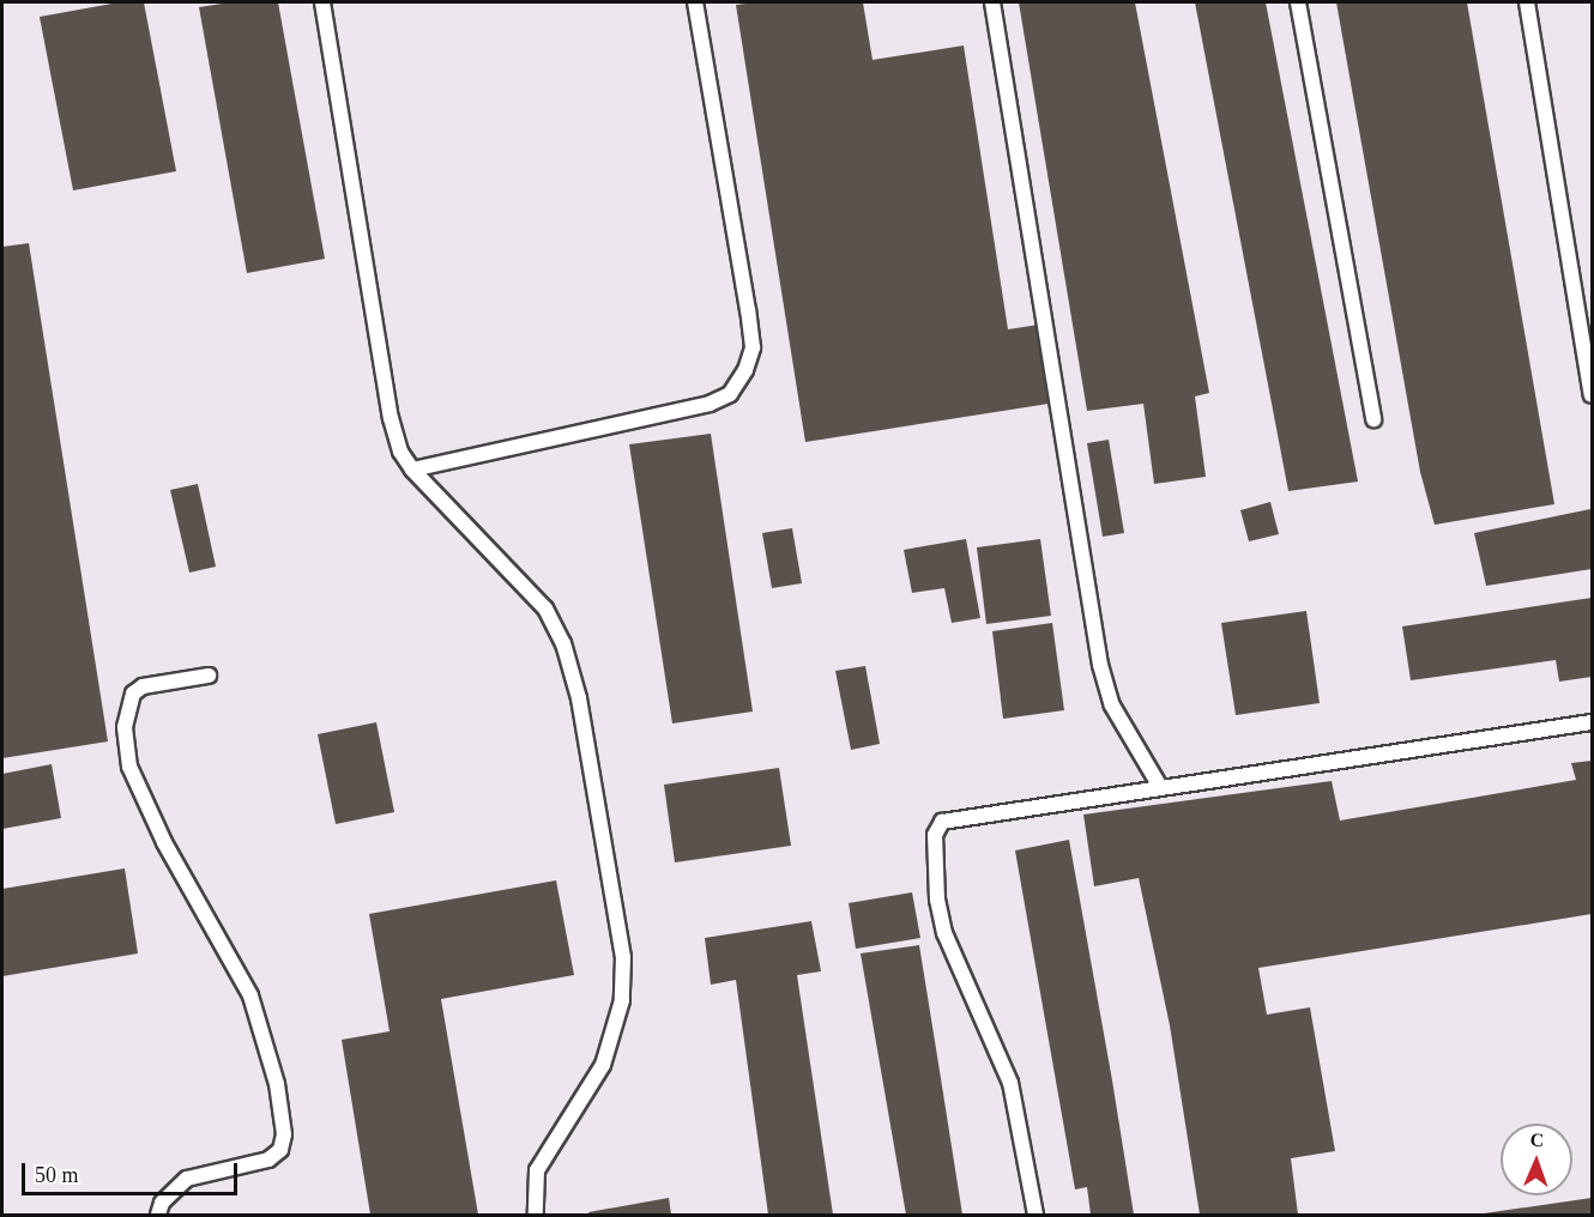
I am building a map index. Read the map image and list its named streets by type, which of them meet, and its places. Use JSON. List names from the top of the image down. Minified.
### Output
{"scale_bar":"50 m","north":"top"}
